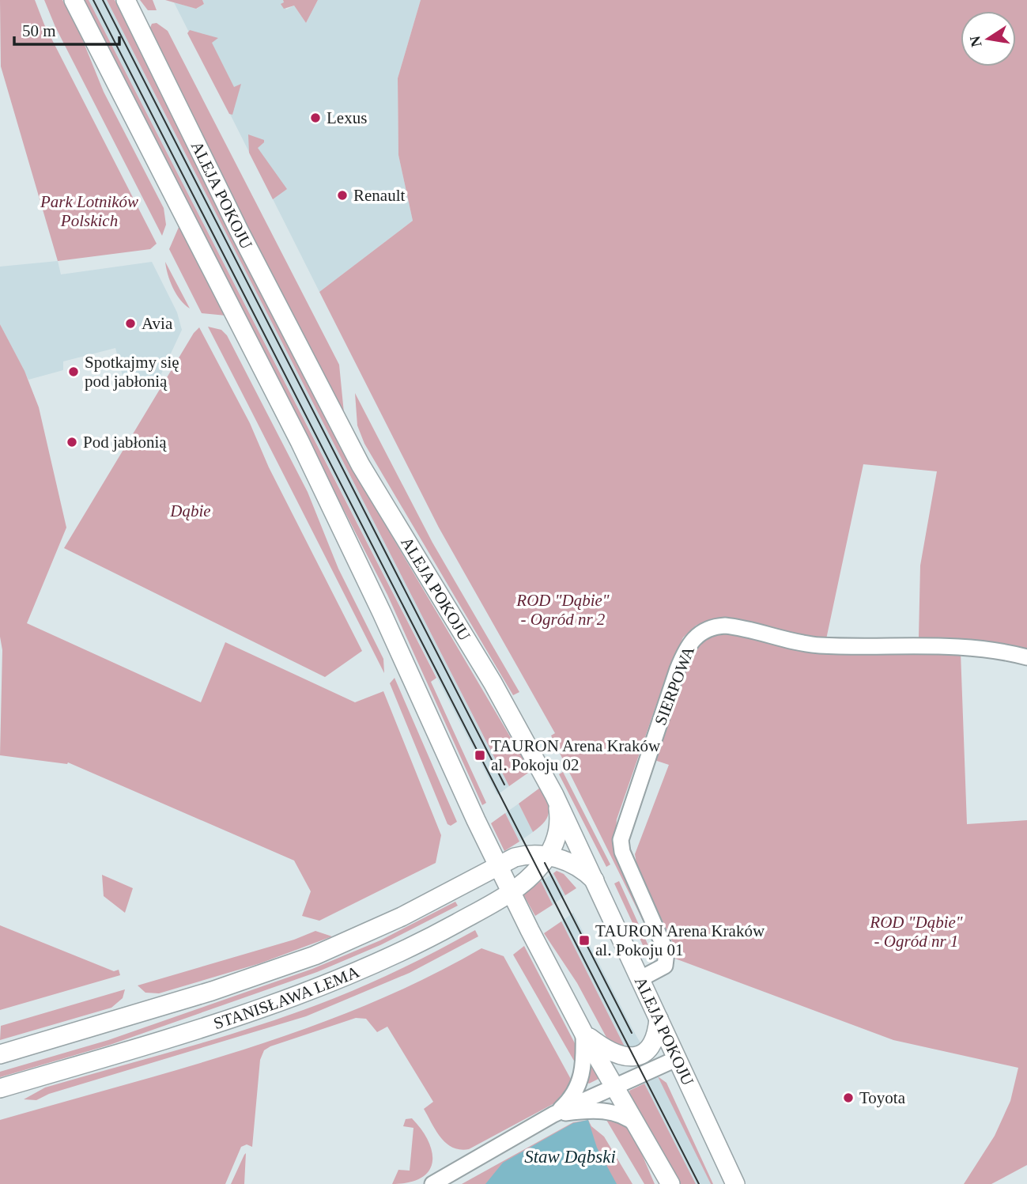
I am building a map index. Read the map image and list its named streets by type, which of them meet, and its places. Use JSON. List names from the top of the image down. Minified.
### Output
{"streets":{"main road":["ALEJA POKOJU","STANISŁAWA LEMA"],"street":["SIERPOWA"]},"crossings":[["ALEJA POKOJU","SIERPOWA"],["ALEJA POKOJU","STANISŁAWA LEMA"]],"water":["Staw Dąbski"],"parks":["Park Lotników Polskich","Dąbie","ROD \"Dąbie\" - Ogród nr 2","ROD \"Dąbie\" - Ogród nr 1"],"places":{"other":["Lexus","Renault","Avia","Spotkajmy się pod jabłonią","Pod jabłonią","Toyota"],"transit":["TAURON Arena Kraków al. Pokoju 02","TAURON Arena Kraków al. Pokoju 01"]},"scale_bar":"50 m","north":"left"}
